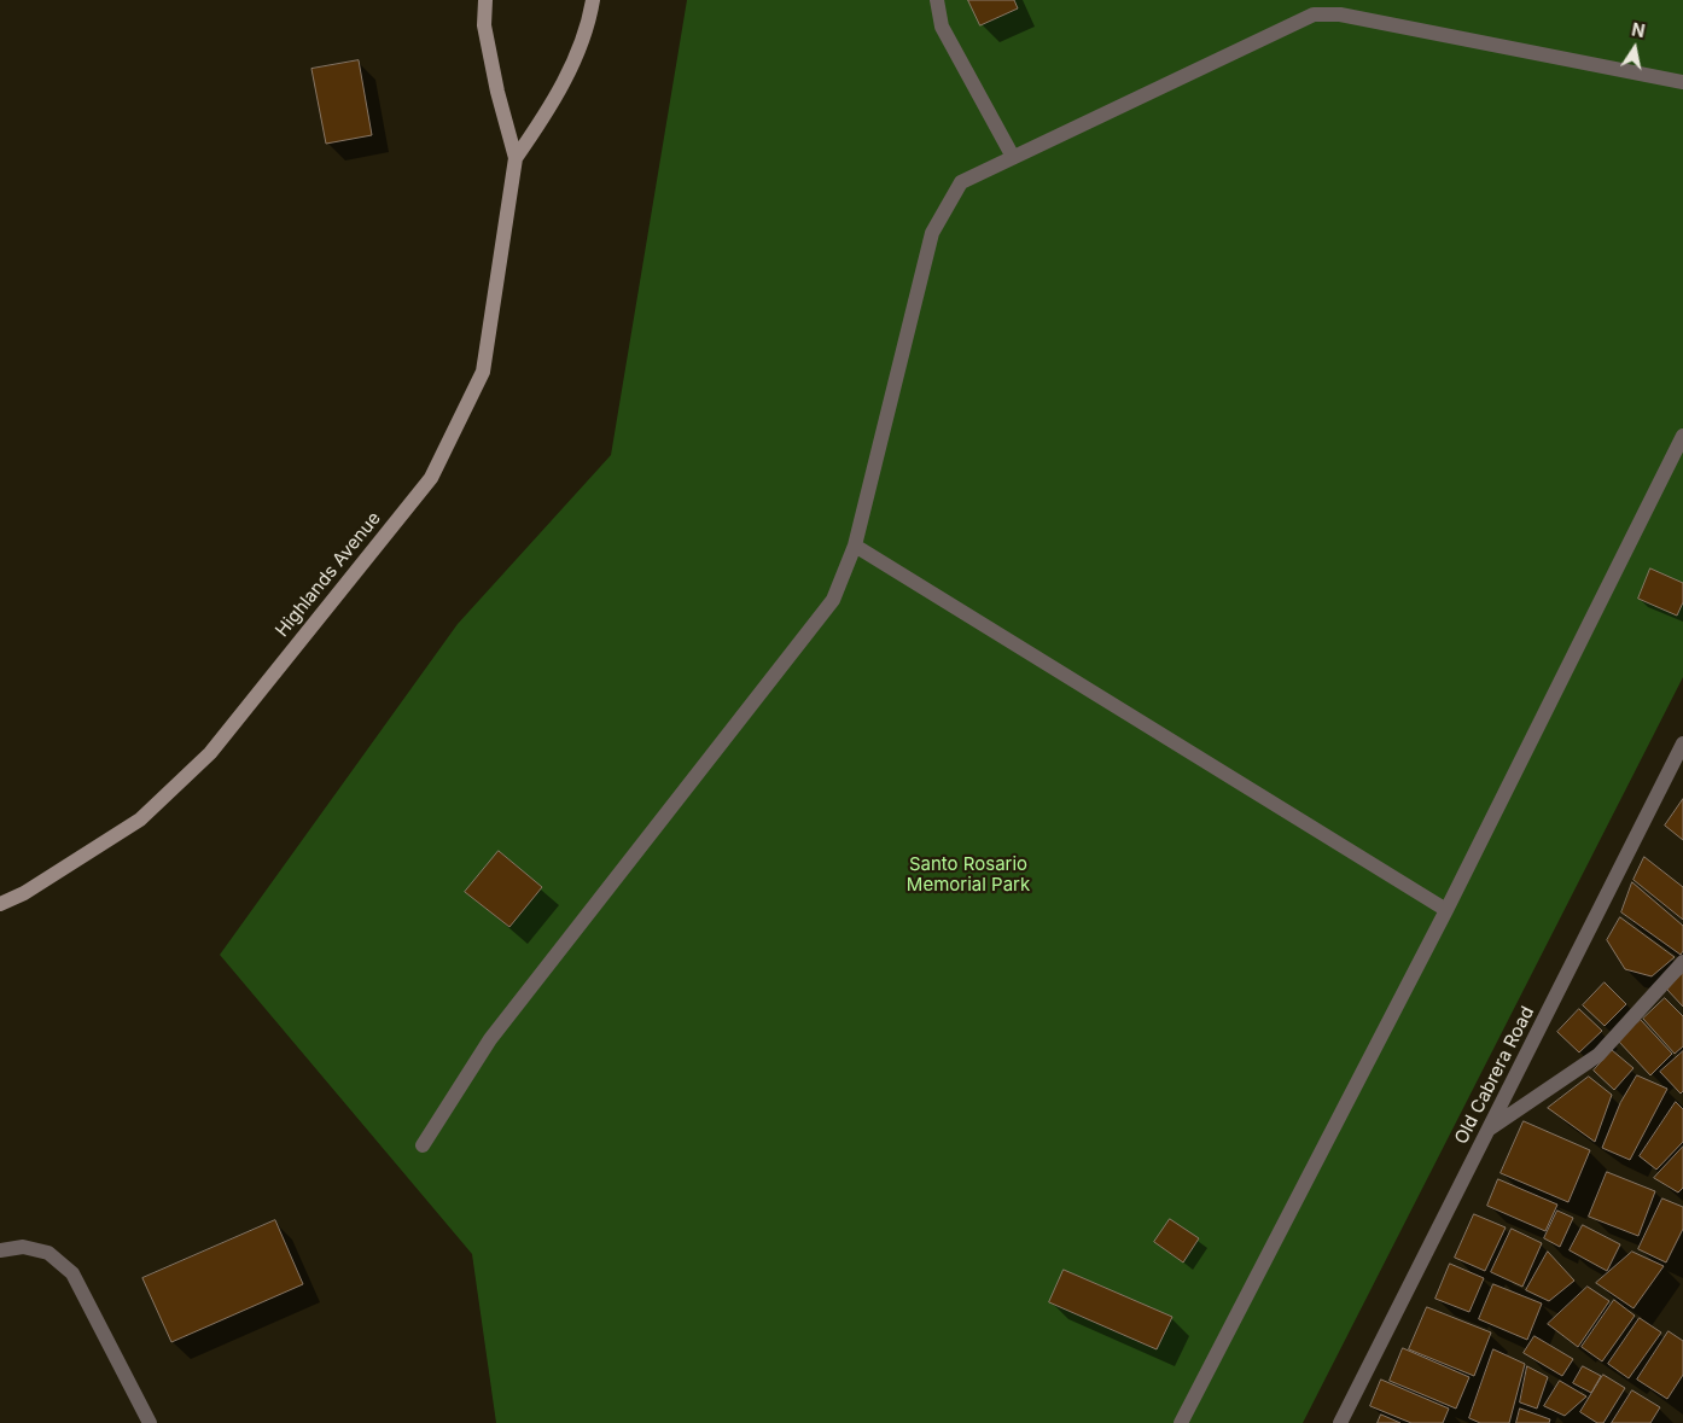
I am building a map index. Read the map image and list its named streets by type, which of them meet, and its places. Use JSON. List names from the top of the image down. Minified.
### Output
{"streets":{"street":["Highlands Avenue","Old Cabrera Road"]},"parks":["Santo Rosario Memorial Park"],"north":"top"}
